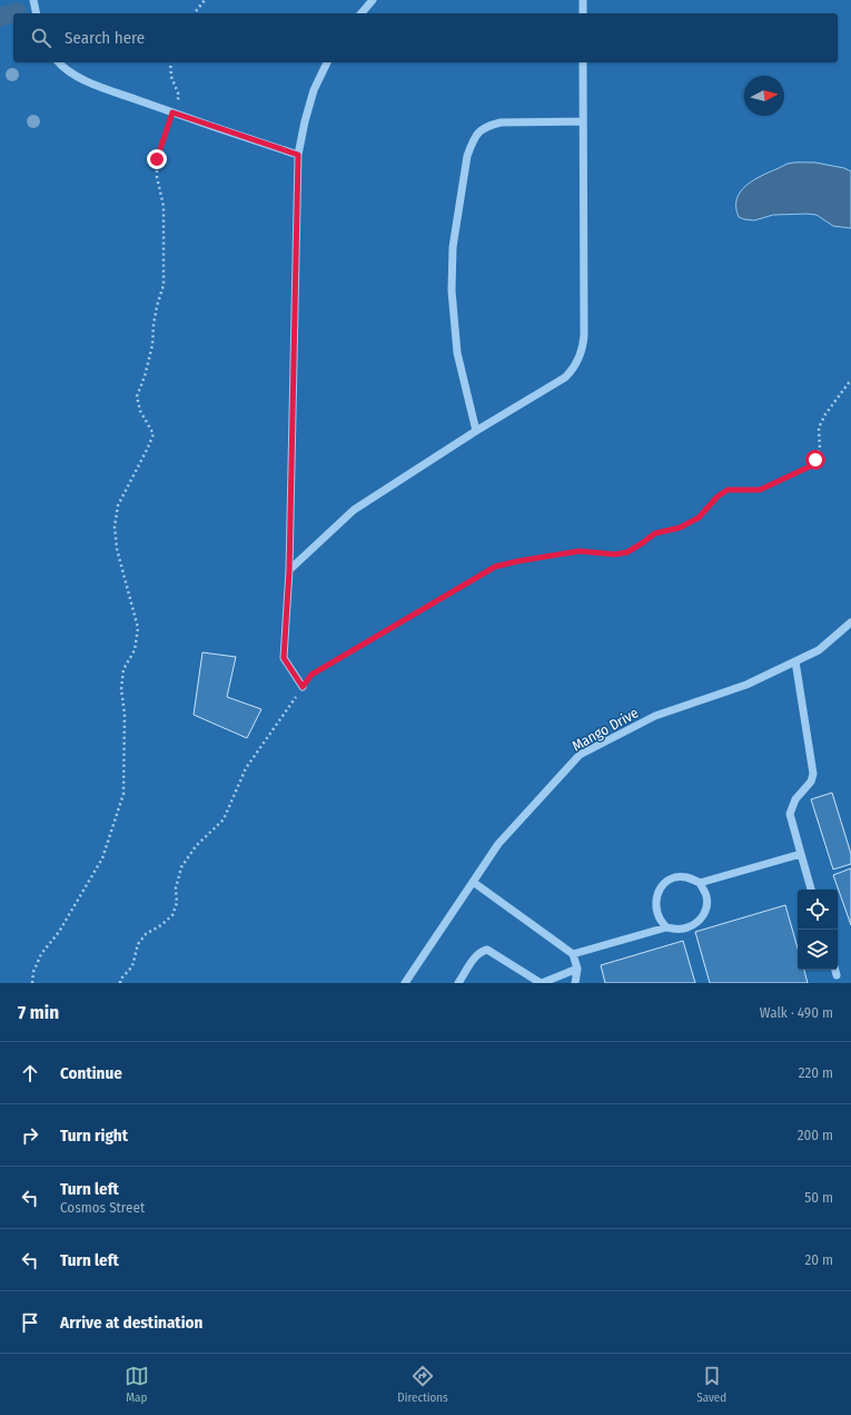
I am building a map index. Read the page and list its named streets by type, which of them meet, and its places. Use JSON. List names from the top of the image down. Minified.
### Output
{"streets":{"street":["Mango Drive"]},"north":"right","page":{"search":"Search here","heading":["7 min","Walk · 490 m"],"list":[["Continue","220 m"],["Turn right","200 m"],["Turn left","Cosmos Street","50 m"],["Turn left","20 m"],"Arrive at destination"],"nav":["Map","Directions","Saved"]}}
